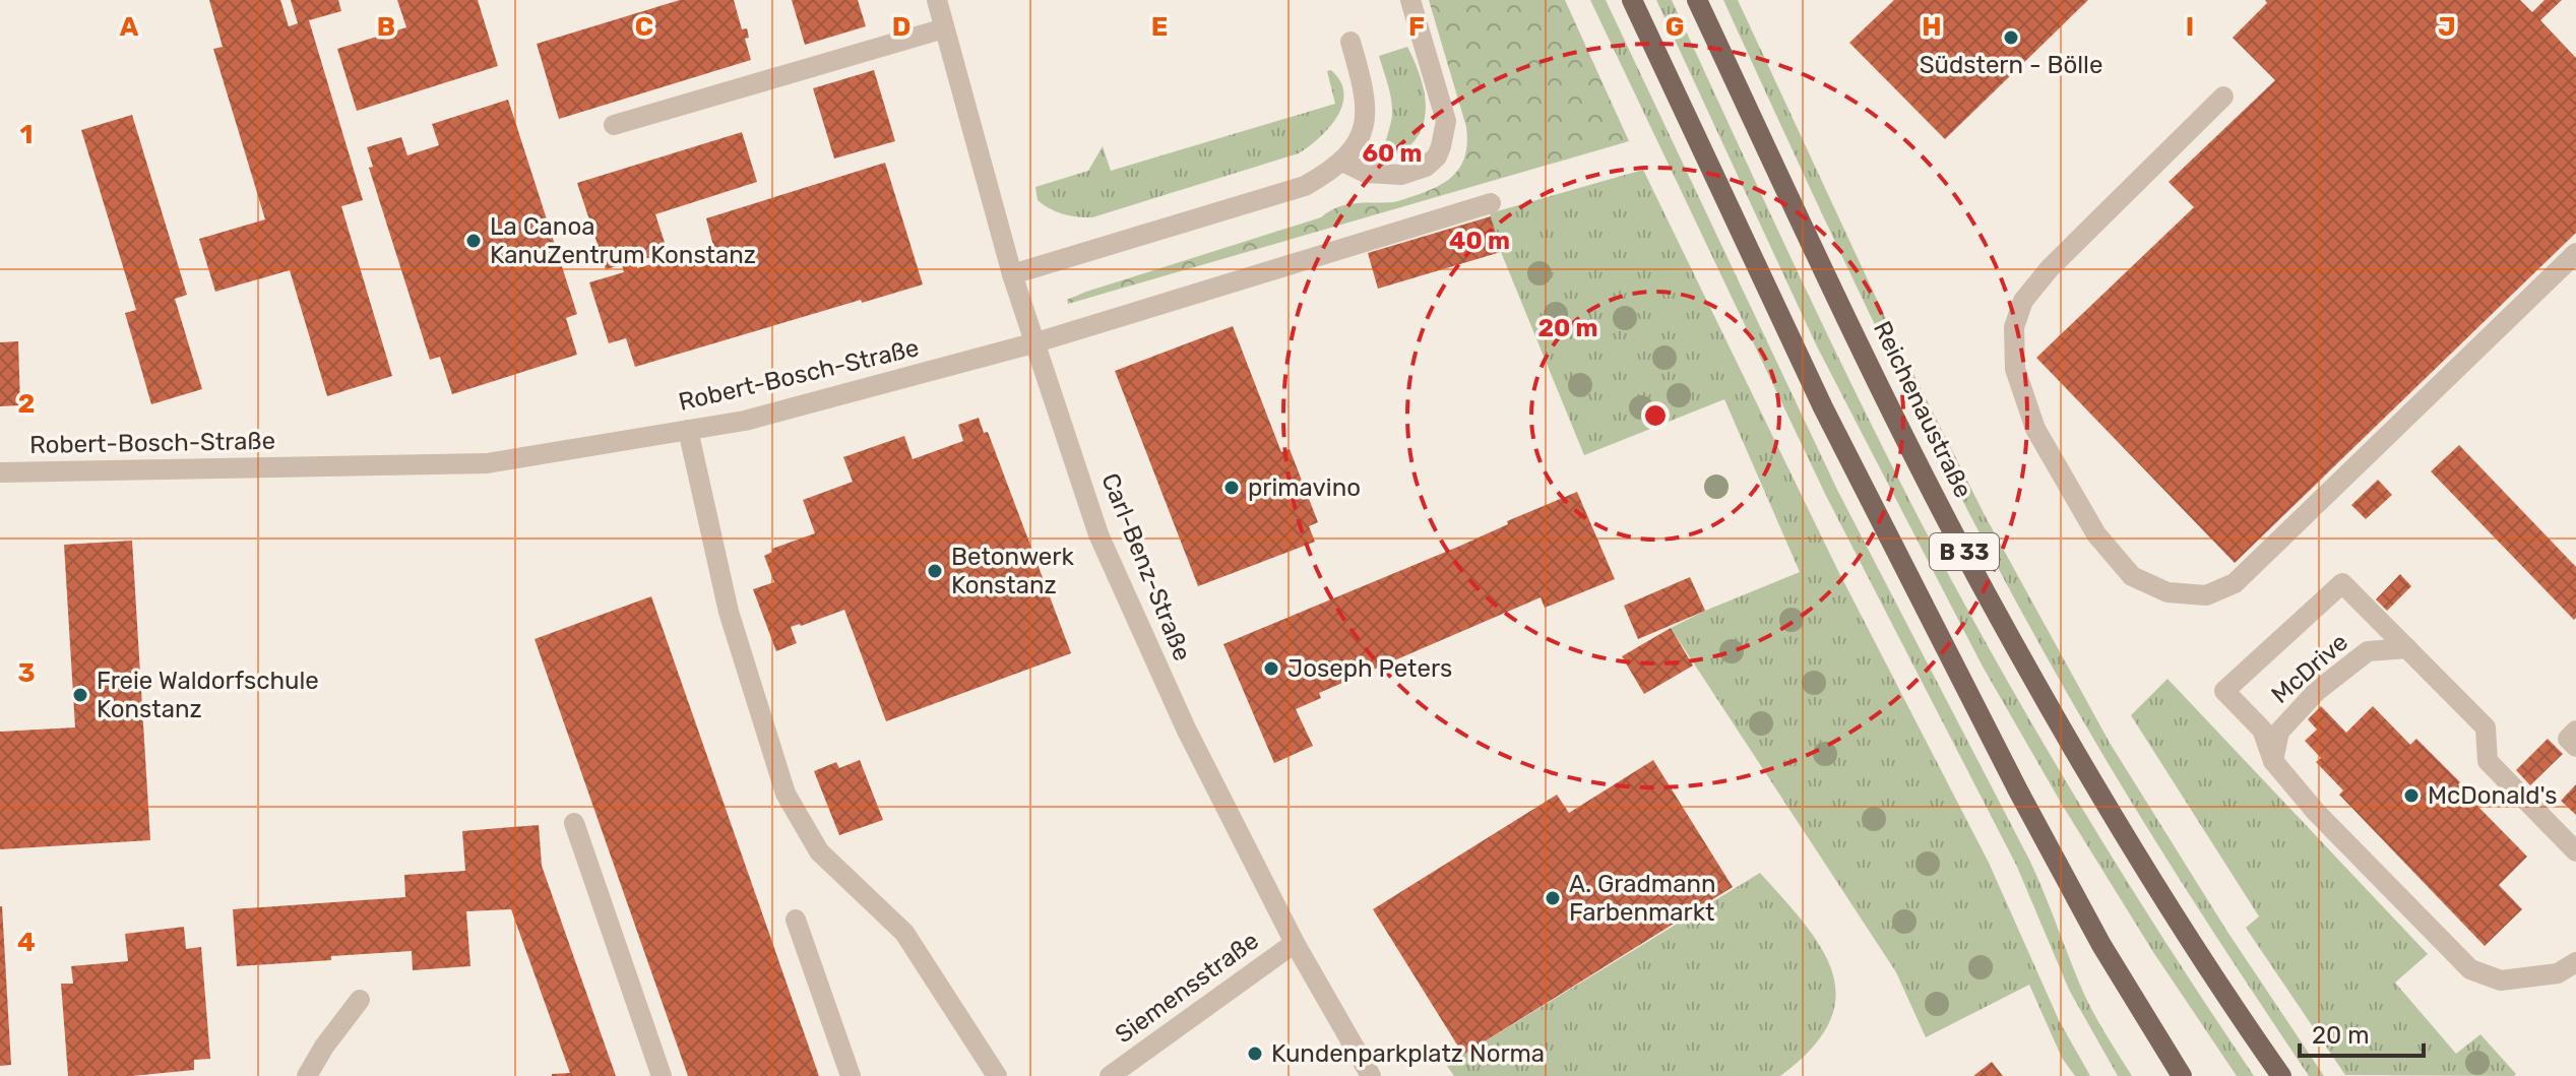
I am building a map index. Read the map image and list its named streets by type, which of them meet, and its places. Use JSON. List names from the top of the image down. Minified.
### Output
{"streets":{"main road":["Reichenaustraße","B 33"],"street":["Robert-Bosch-Straße","Carl-Benz-Straße","McDrive","Siemensstraße"]},"crossings":[["Robert-Bosch-Straße","Carl-Benz-Straße"],["Carl-Benz-Straße","Siemensstraße"]],"places":["Südstern - Bölle","La Canoa KanuZentrum Konstanz","primavino","Betonwerk Konstanz","Joseph Peters","Freie Waldorfschule Konstanz","McDonald's","A. Gradmann Farbenmarkt","Kundenparkplatz Norma"],"scale_bar":"20 m","grid":{"columns":["A","B","C","D","E","F","G","H","I","J"],"rows":["1","2","3","4"]},"rings":["60 m","40 m","20 m"]}
